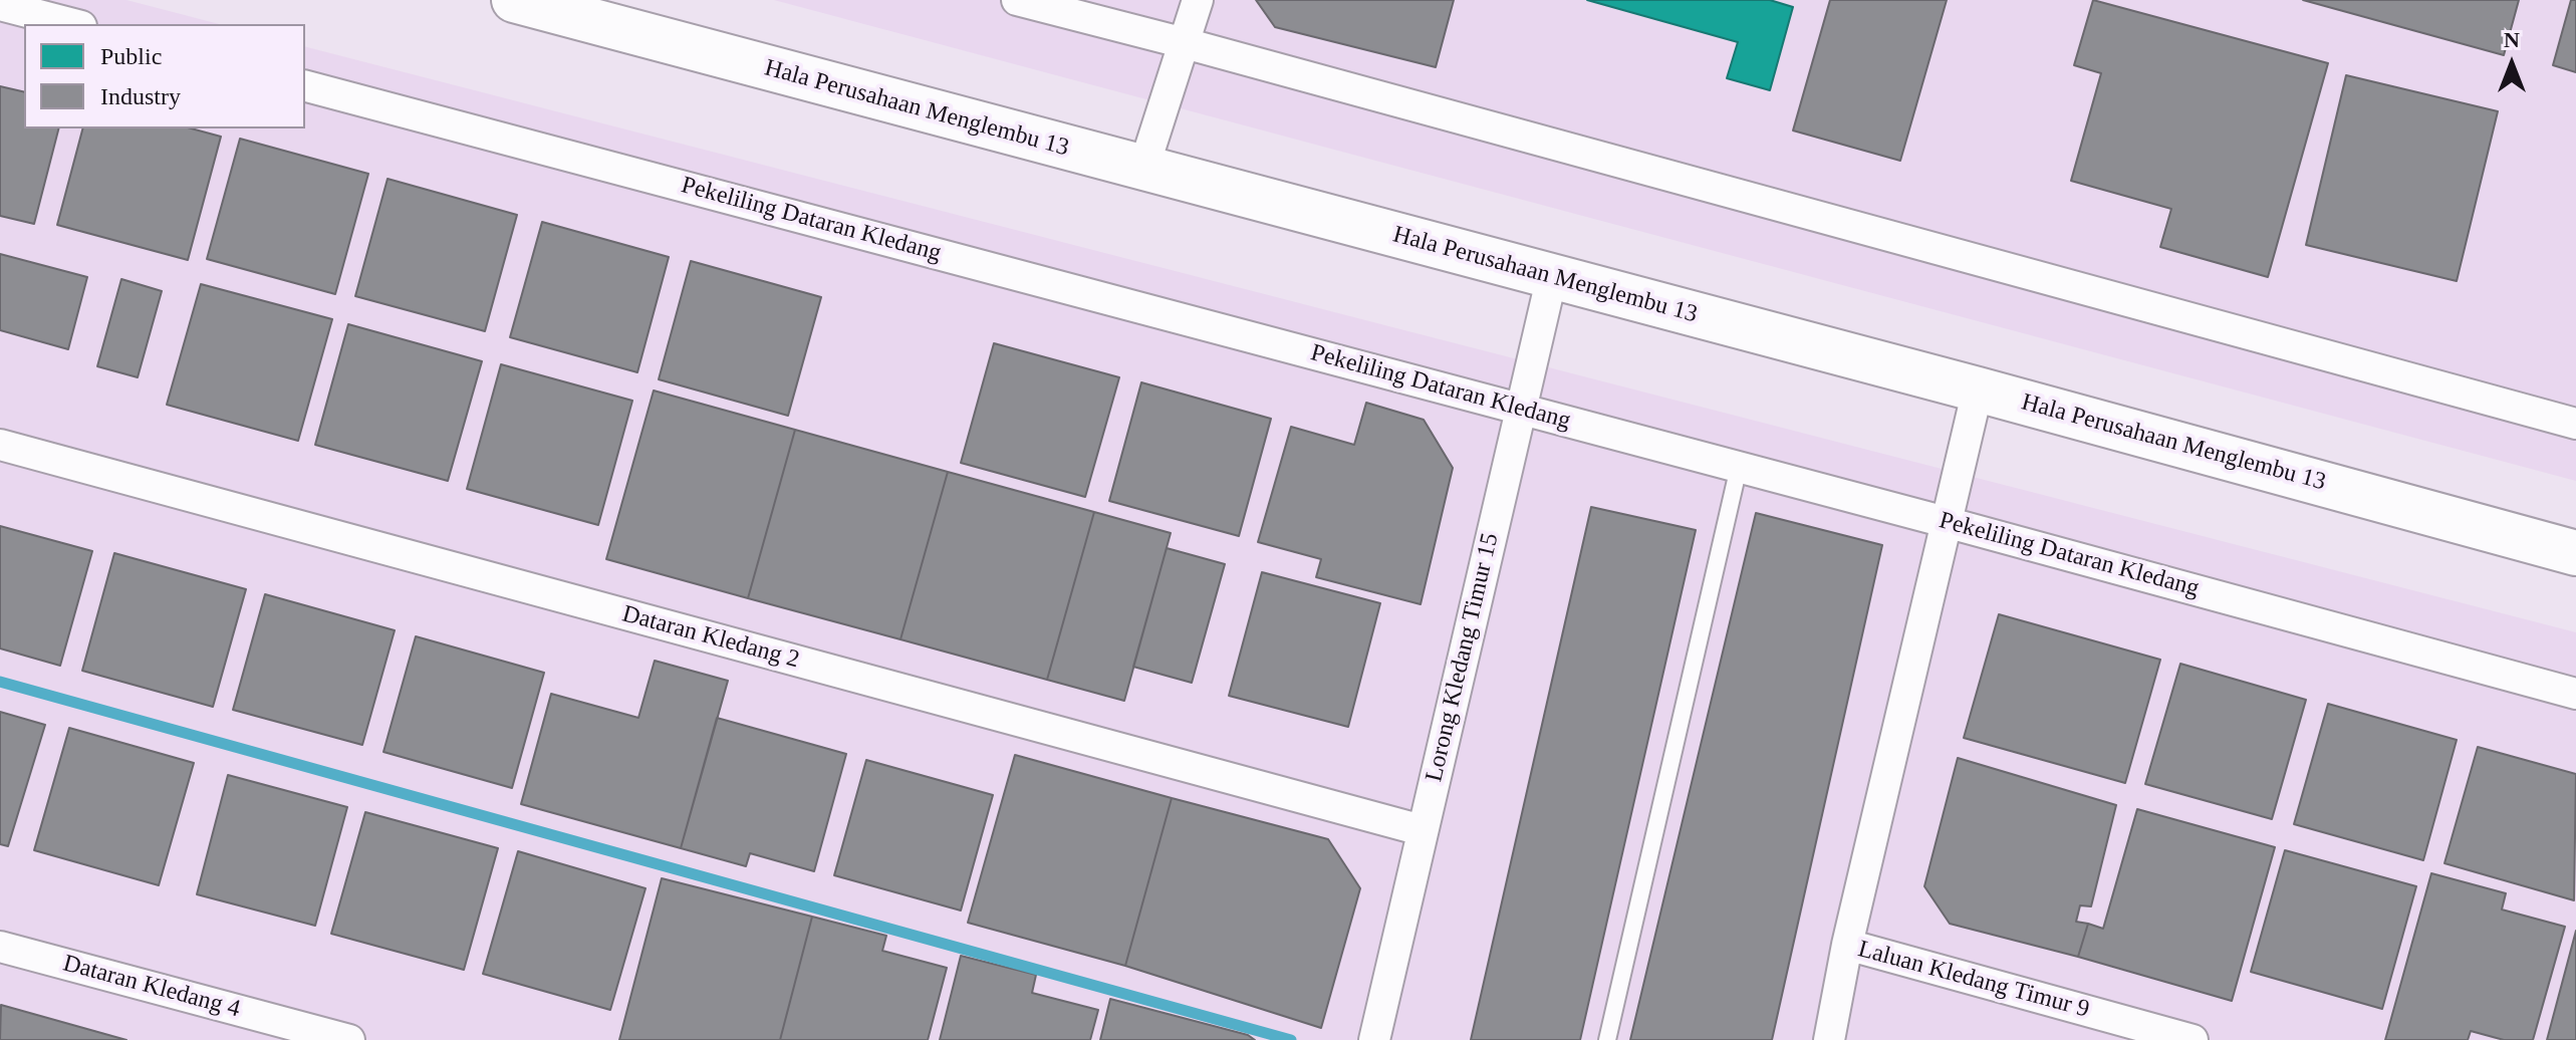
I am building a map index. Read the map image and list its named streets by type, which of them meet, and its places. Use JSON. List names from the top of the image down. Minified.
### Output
{"streets":{"street":["Hala Perusahaan Menglembu 13","Pekeliling Dataran Kledang","Dataran Kledang 2","Lorong Kledang Timur 15","Laluan Kledang Timur 9","Dataran Kledang 4"]},"crossings":[["Hala Perusahaan Menglembu 13","Lorong Kledang Timur 15"],["Pekeliling Dataran Kledang","Lorong Kledang Timur 15"],["Dataran Kledang 2","Lorong Kledang Timur 15"]],"legend":["Public","Industry"],"north":"top"}
